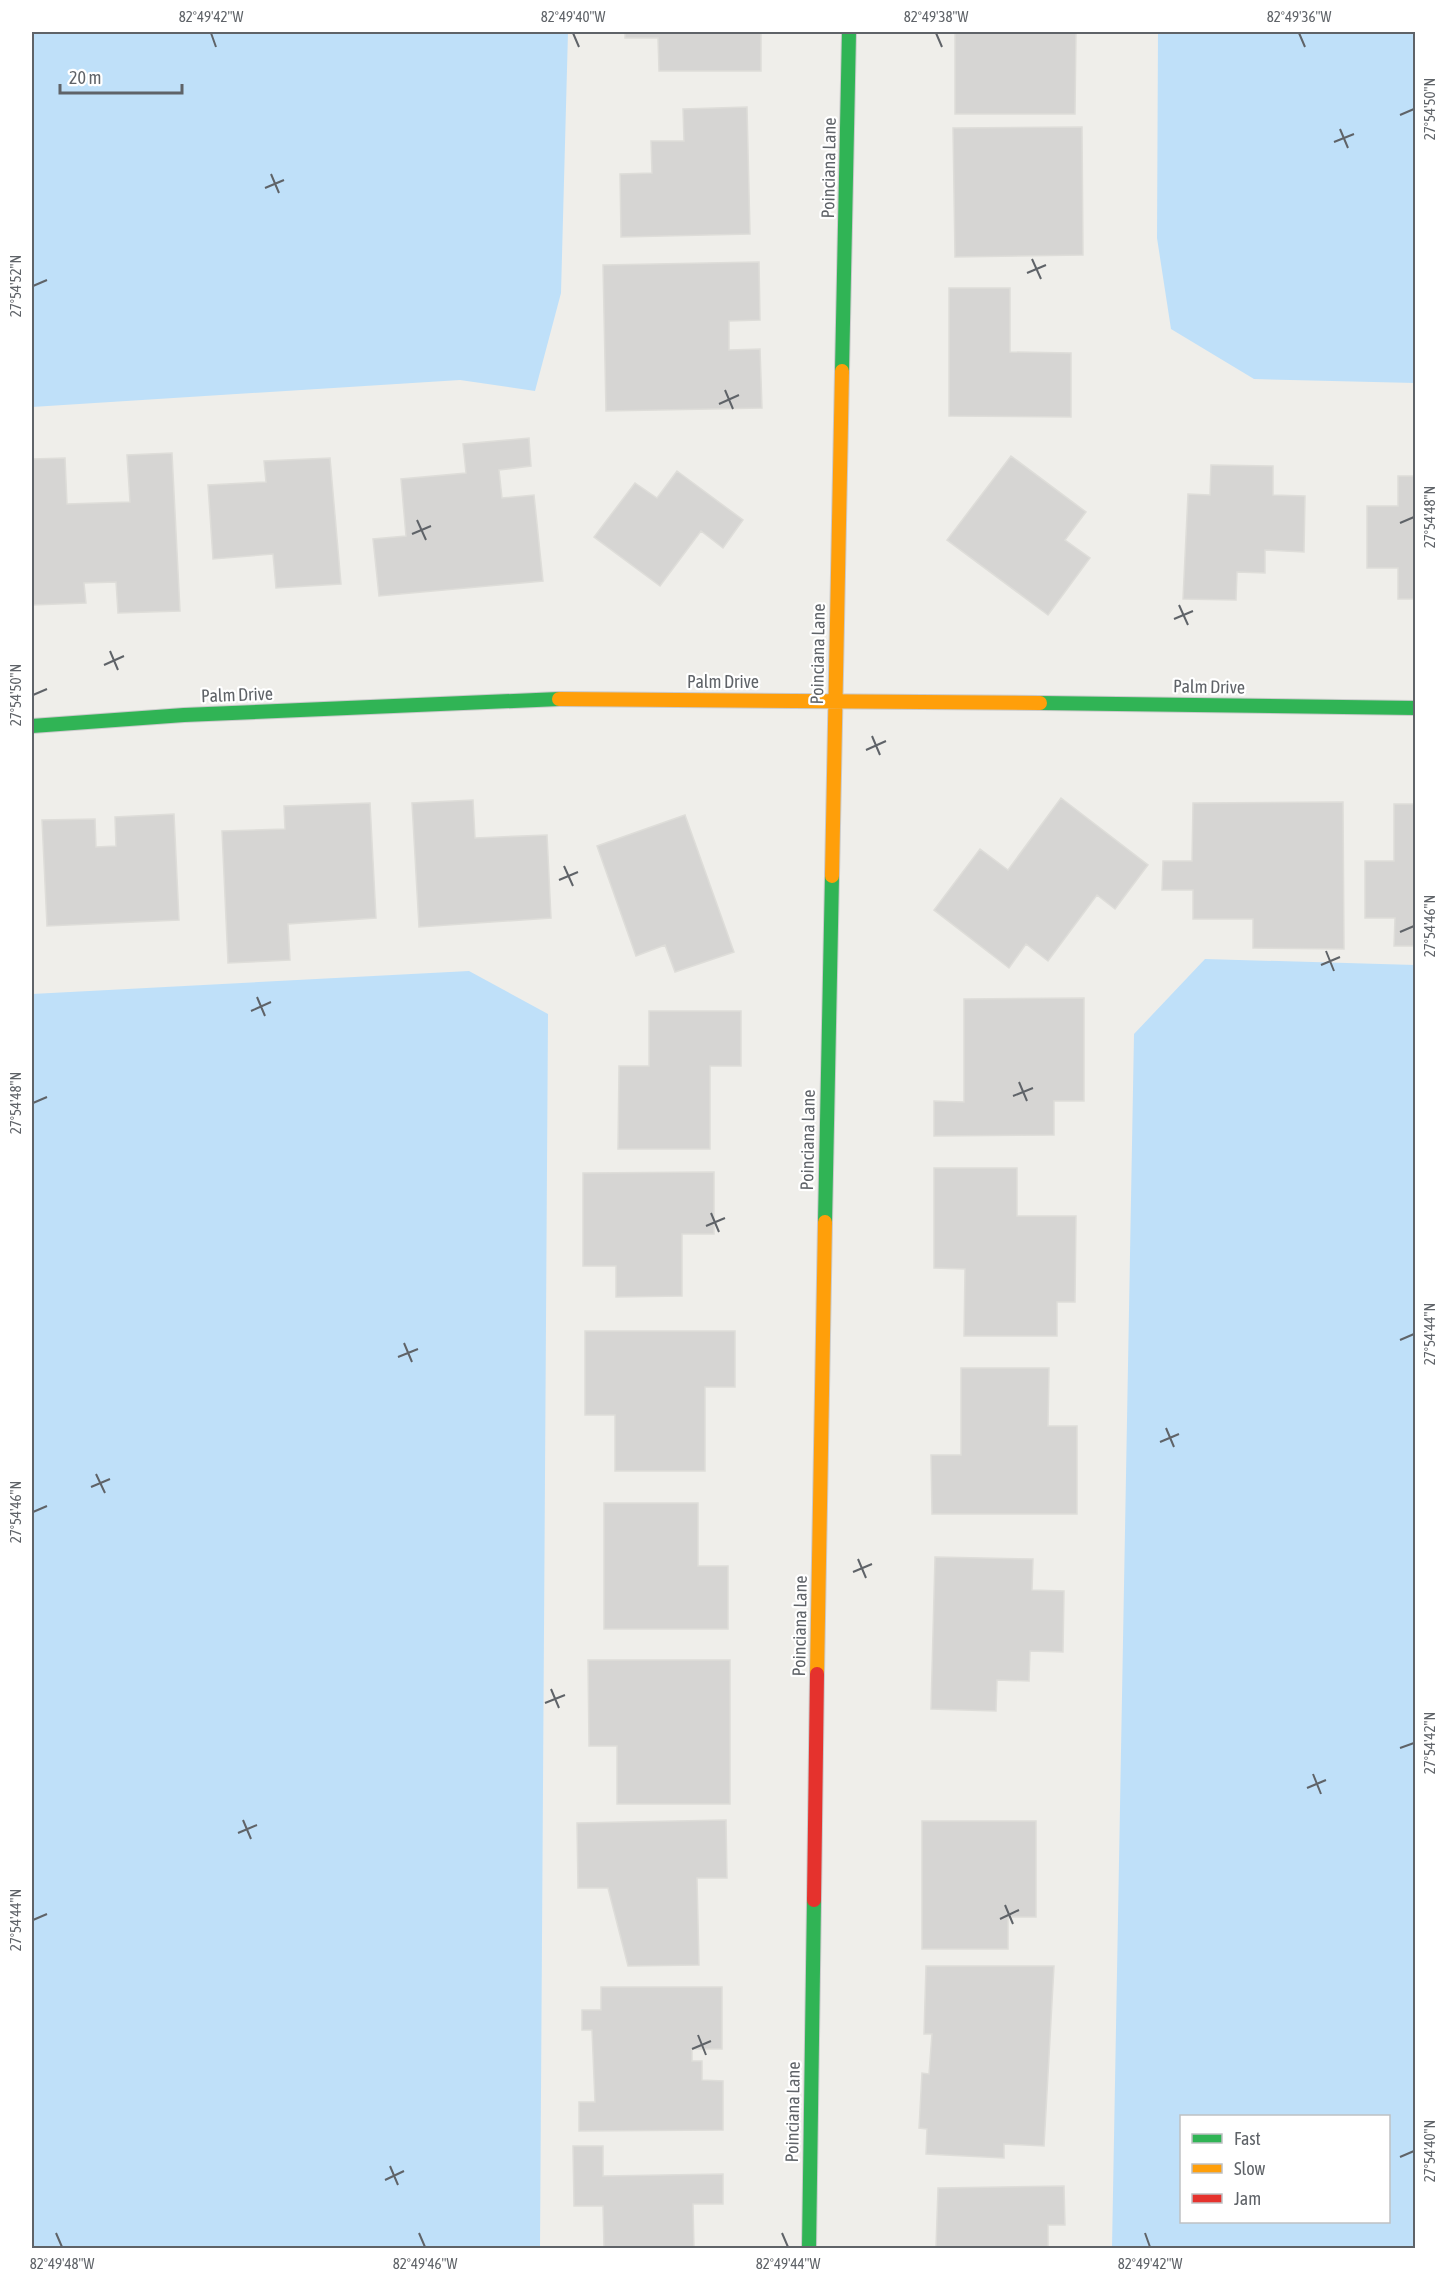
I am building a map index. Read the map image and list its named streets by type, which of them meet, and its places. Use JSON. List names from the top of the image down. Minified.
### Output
{"streets":{"street":["Poinciana Lane","Palm Drive"]},"crossings":[["Poinciana Lane","Palm Drive"]],"legend":["Fast","Slow","Jam"],"scale_bar":"20 m","coordinates":["82°49'42\"W","82°49'40\"W","82°49'38\"W","82°49'36\"W","27°54'50\"N","27°54'52\"N","27°54'48\"N","27°54'46\"N","27°54'44\"N","27°54'42\"N","27°54'40\"N","82°49'48\"W","82°49'46\"W","82°49'44\"W"]}
